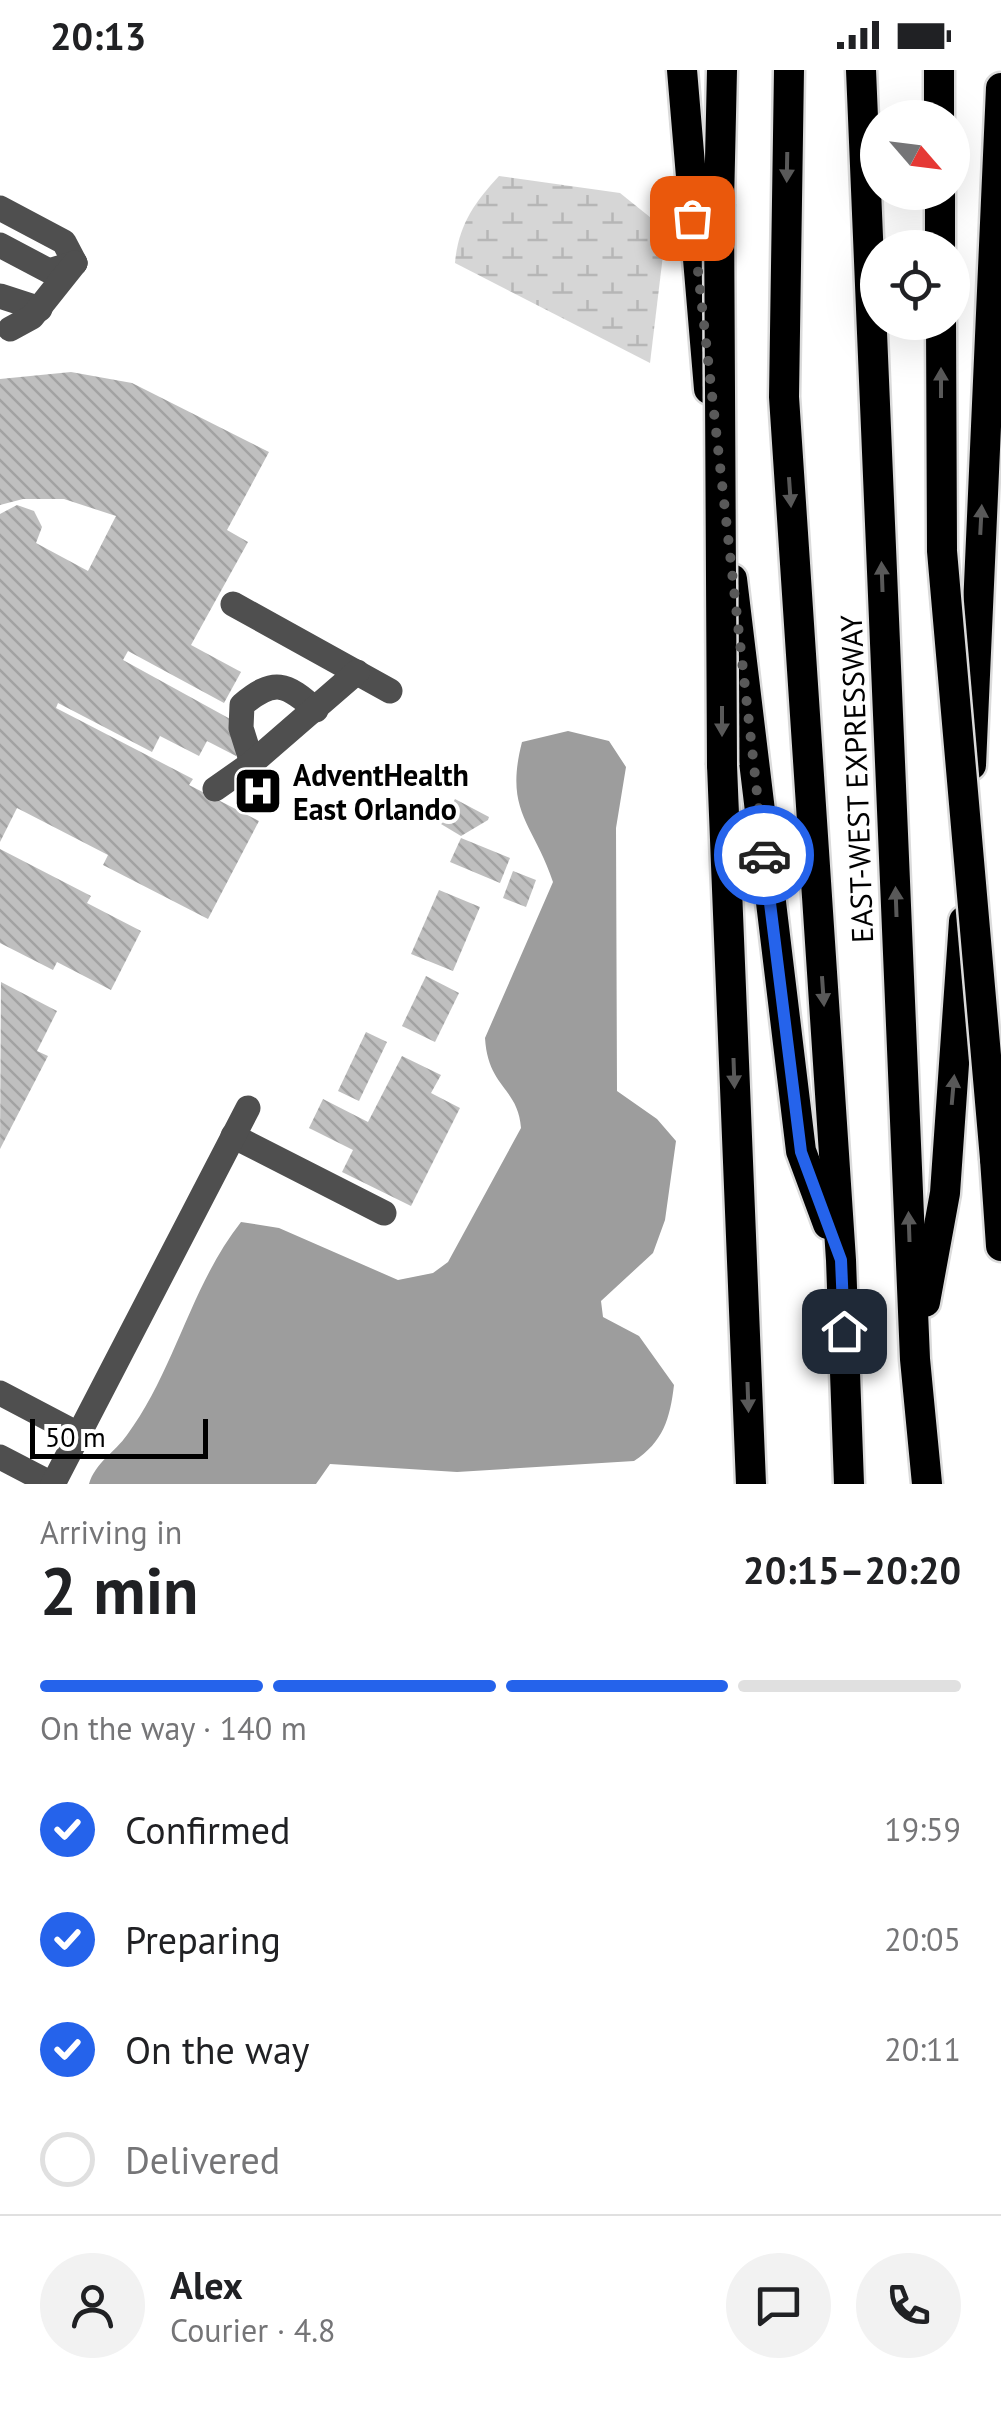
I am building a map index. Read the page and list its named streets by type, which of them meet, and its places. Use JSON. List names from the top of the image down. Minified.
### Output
{"streets":{"highway":["EAST-WEST EXPRESSWAY"]},"places":{"hospital":["AdventHealth East Orlando"]},"scale_bar":"50 m","north":"bottom right","page":{"status":"20:13","scale":"50 m","heading":["2 min","Arriving in","20:15–20:20"],"panel":["Alex","Courier · 4.8"],"bar":"On the way · 140 m","list":[["Confirmed","19:59"],["Preparing","20:05"],["On the way","20:11"],"Delivered"]}}
